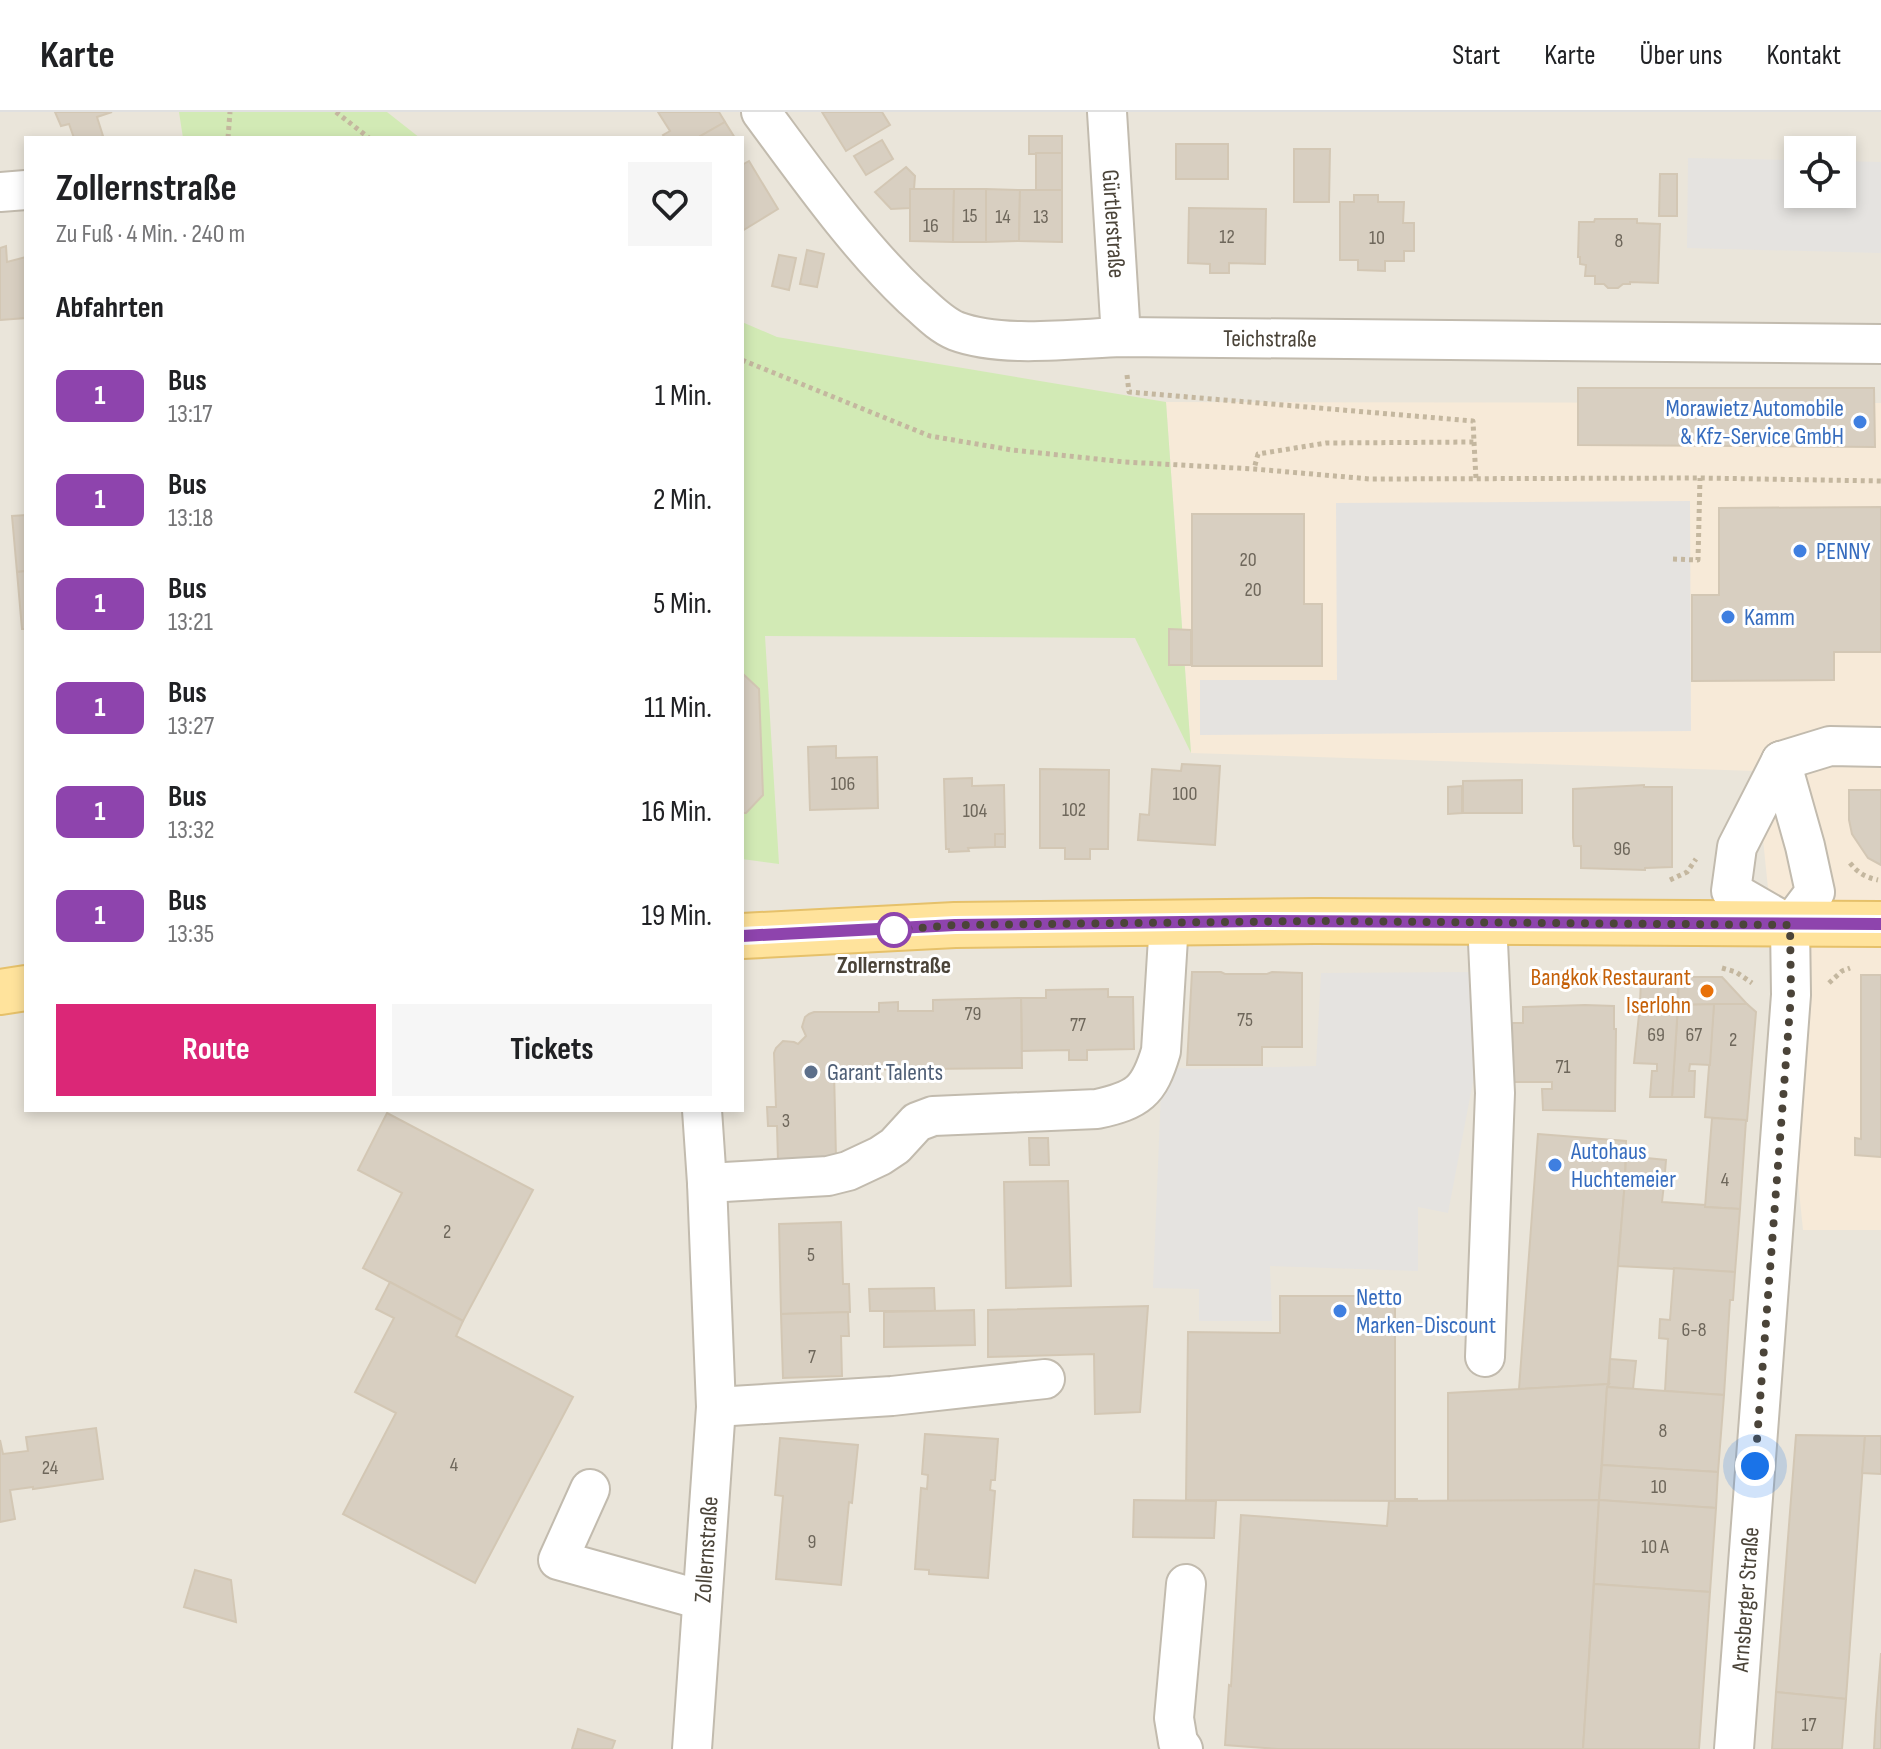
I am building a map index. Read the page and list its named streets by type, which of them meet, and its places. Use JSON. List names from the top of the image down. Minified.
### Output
{"streets":{"street":["Gürtlerstraße","Teichstraße","Zollernstraße","Arnsberger Straße"]},"crossings":[["Gürtlerstraße","Teichstraße"]],"places":["Morawietz Automobile & Kfz-Service GmbH","PENNY","Kamm","Zollernstraße","Bangkok Restaurant Iserlohn","Garant Talents","Autohaus Huchtemeier","Netto Marken-Discount"],"lines":["bus line 1"],"house_numbers":["15","14","13","16","12","10","8","20","20","106","100","102","104","96","79","75","77","69","67","2","71","3","4","2","5","6-8","7","8","4","24","10","9","10 A","17"],"page":{"header":"Karte","nav":["Start","Karte","Über uns","Kontakt"],"heading":[["Zollernstraße","Zu Fuß · 4 Min. · 240 m"],"Abfahrten"],"list":[{"mark":"1","name":"Bus","note":"13:17","value":"1 Min."},{"mark":"1","name":"Bus","note":"13:18","value":"2 Min."},{"mark":"1","name":"Bus","note":"13:21","value":"5 Min."},{"mark":"1","name":"Bus","note":"13:27","value":"11 Min."},{"mark":"1","name":"Bus","note":"13:32","value":"16 Min."},{"mark":"1","name":"Bus","note":"13:35","value":"19 Min."}],"buttons":["Route","Tickets"]}}
